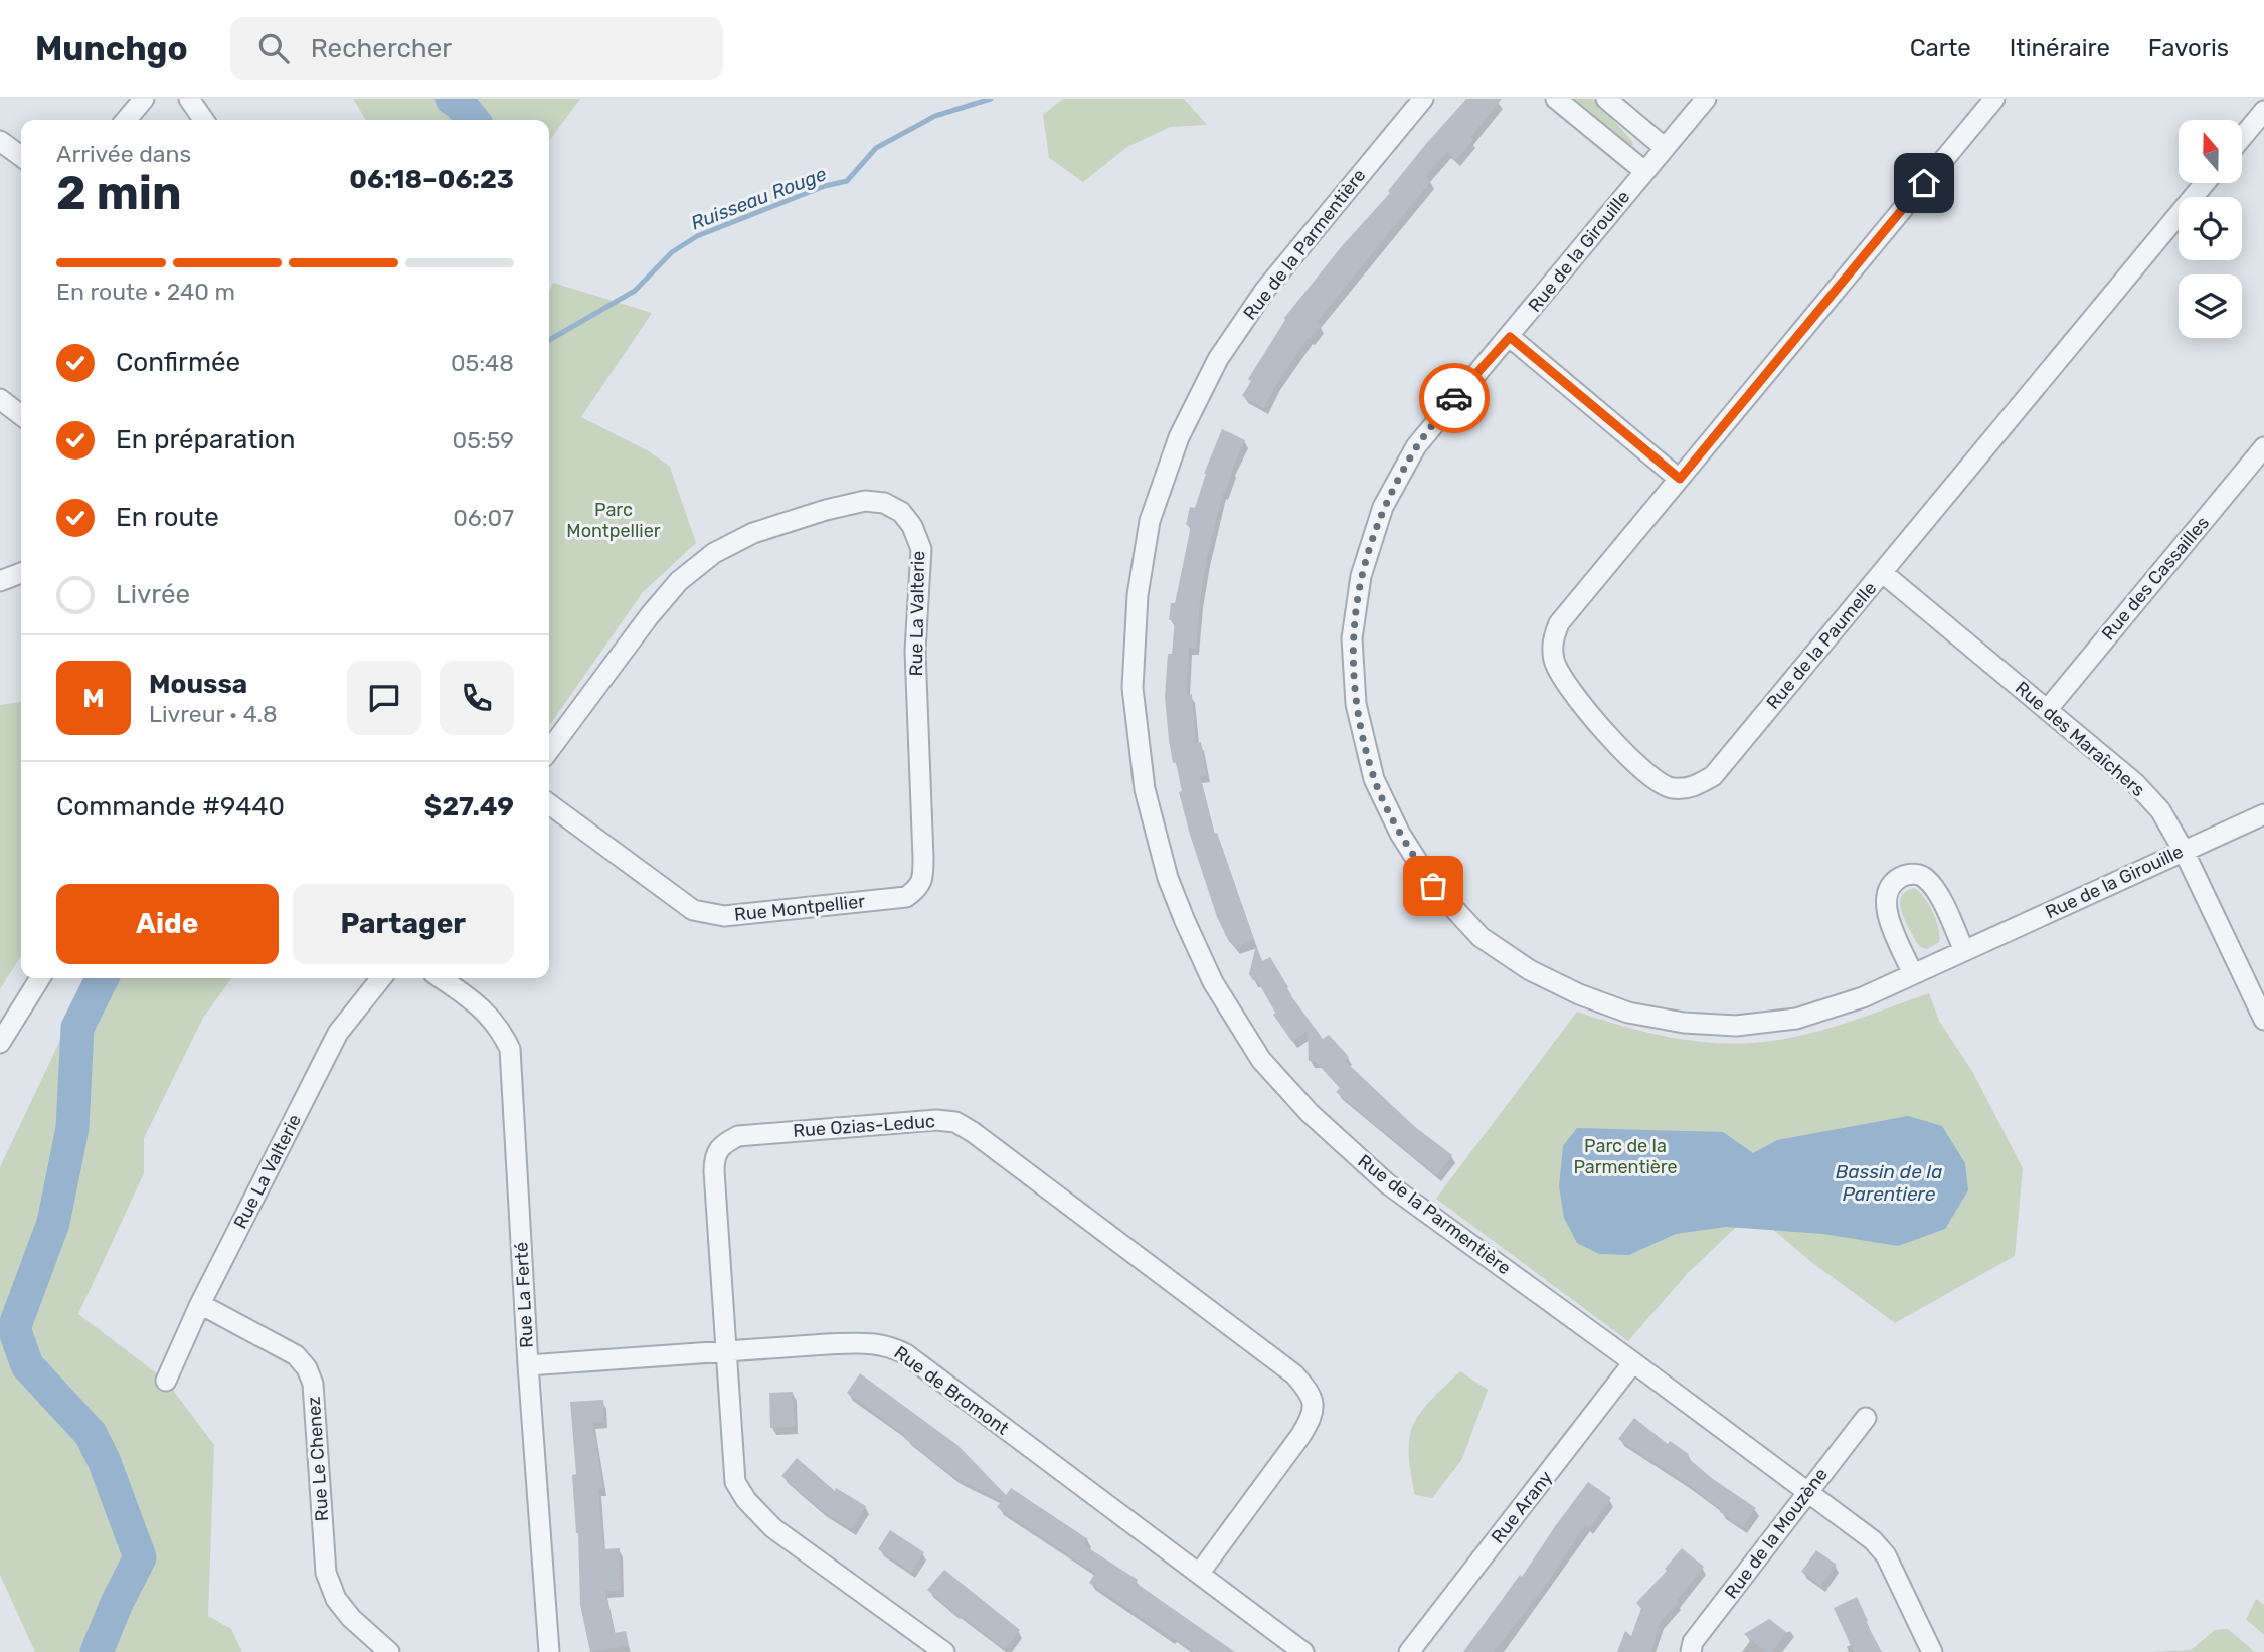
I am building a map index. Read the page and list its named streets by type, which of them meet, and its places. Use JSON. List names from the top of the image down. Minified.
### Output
{"streets":{"street":["Rue de la Parmentière","Rue de la Girouille","Rue des Cassailles","Rue La Valterie","Rue de la Paumelle","Rue des Maraîchers","Rue Montpellier","Rue Ozias-Leduc","Rue La Ferté","Rue de Bromont","Rue Le Chenez","Rue Arany","Rue de la Mouzène"]},"crossings":[["Rue de la Parmentière","Rue Arany"],["Rue de la Parmentière","Rue de la Mouzène"],["Rue de la Girouille","Rue des Maraîchers"],["Rue des Cassailles","Rue des Maraîchers"],["Rue La Valterie","Rue Montpellier"],["Rue La Valterie","Rue Le Chenez"],["Rue de la Paumelle","Rue des Maraîchers"],["Rue Ozias-Leduc","Rue de Bromont"],["Rue La Ferté","Rue de Bromont"]],"water":["Ruisseau Rouge","Bassin de la Parentiere"],"parks":["Parc Montpellier","Parc de la Parmentière"],"north":"top","page":{"header":"Munchgo","search":"Rechercher","nav":["Carte","Itinéraire","Favoris"],"heading":["2 min","Arrivée dans","06:18–06:23"],"panel":["Moussa","Livreur · 4.8","Commande #9440","$27.49"],"bar":"En route · 240 m","list":[["Confirmée","05:48"],["En préparation","05:59"],["En route","06:07"],"Livrée"],"round":"M","buttons":["Aide","Partager"]}}
